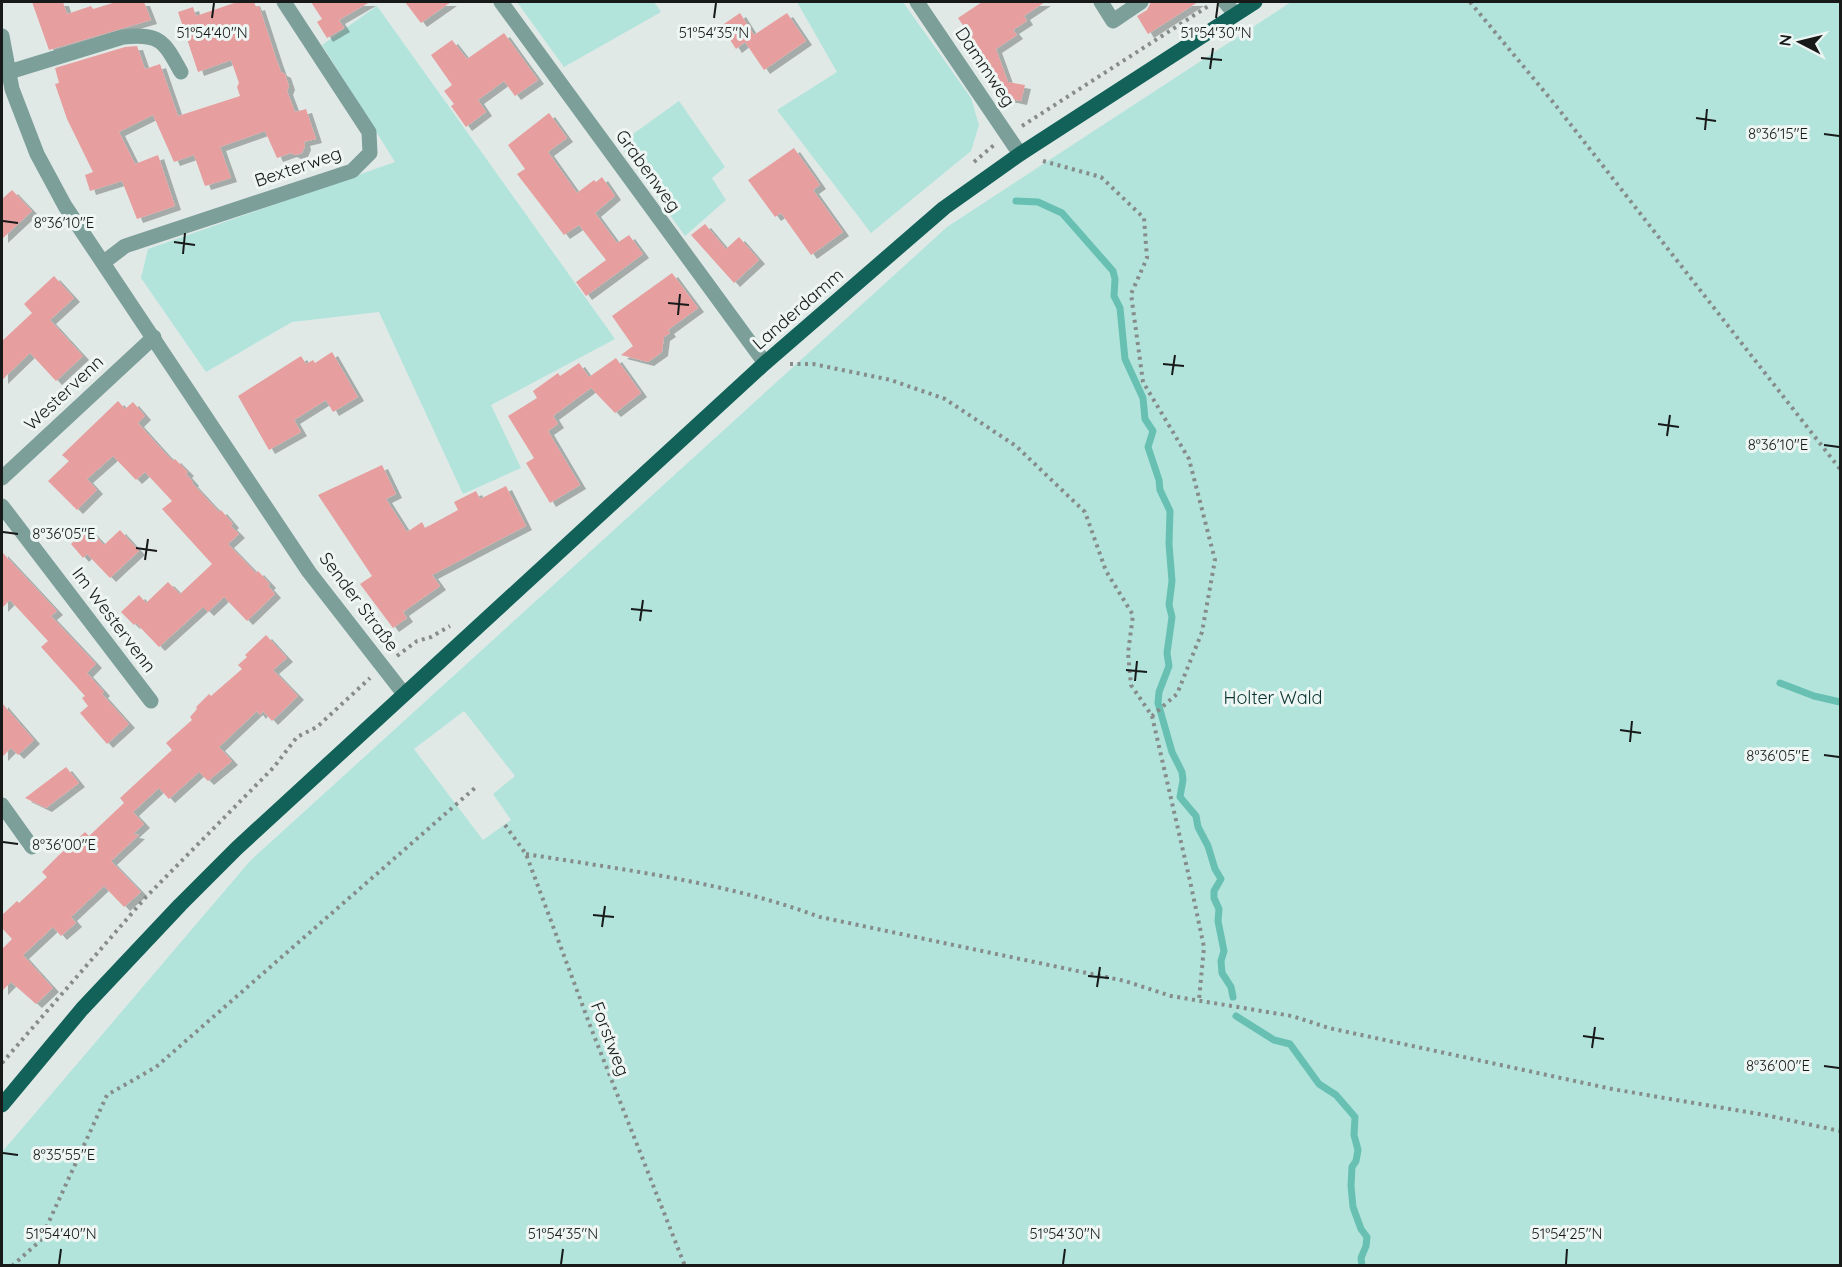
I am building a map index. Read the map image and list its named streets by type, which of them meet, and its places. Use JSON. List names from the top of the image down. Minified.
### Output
{"streets":{"main road":["Landerdamm"],"street":["Dammweg","Bexterweg","Grabenweg","Westervenn","Sender Straße","Im Westervenn"],"path":["Forstweg"]},"crossings":[["Dammweg","Landerdamm"],["Bexterweg","Sender Straße"],["Grabenweg","Landerdamm"],["Landerdamm","Sender Straße"],["Westervenn","Sender Straße"]],"parks":["Holter Wald"],"north":"left","coordinates":["51°54'40\"N","51°54'35\"N","51°54'30\"N","8°36'15\"E","8°36'10\"E","8°36'05\"E","8°36'00\"E","8°35'55\"E","51°54'25\"N"]}
